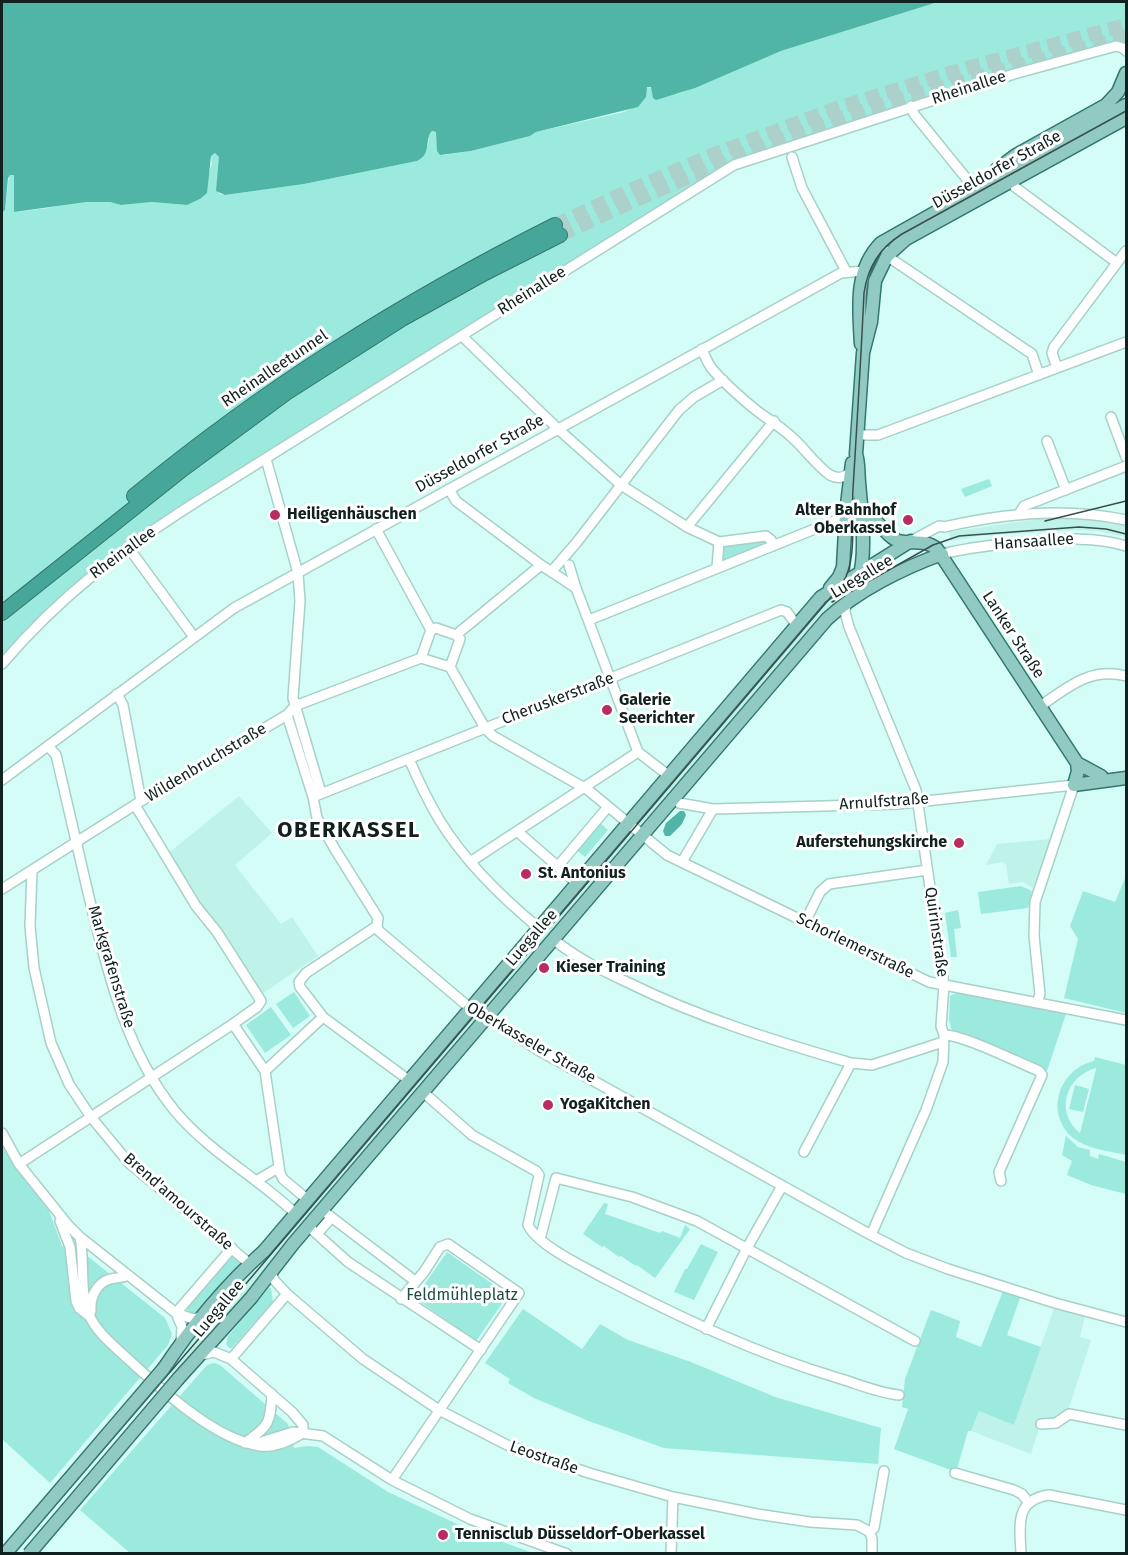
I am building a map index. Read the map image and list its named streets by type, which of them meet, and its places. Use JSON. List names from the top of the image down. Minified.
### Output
{"streets":{"highway":["Rheinalleetunnel"],"main road":["Düsseldorfer Straße","Luegallee","Lanker Straße"],"street":["Rheinallee","Hansaallee","Cheruskerstraße","Wildenbruchstraße","Arnulfstraße","Quirinstraße","Schorlemerstraße","Markgrafenstraße","Oberkasseler Straße","Brend'amourstraße","Leostraße"]},"crossings":[["Rheinallee","Oberkasseler Straße"],["Düsseldorfer Straße","Markgrafenstraße"],["Düsseldorfer Straße","Oberkasseler Straße"],["Hansaallee","Luegallee"],["Hansaallee","Lanker Straße"],["Luegallee","Lanker Straße"],["Luegallee","Cheruskerstraße"],["Luegallee","Arnulfstraße"],["Luegallee","Quirinstraße"],["Luegallee","Schorlemerstraße"],["Luegallee","Markgrafenstraße"],["Luegallee","Oberkasseler Straße"],["Luegallee","Brend'amourstraße"],["Luegallee","Leostraße"],["Cheruskerstraße","Schorlemerstraße"],["Cheruskerstraße","Oberkasseler Straße"],["Wildenbruchstraße","Markgrafenstraße"],["Wildenbruchstraße","Oberkasseler Straße"],["Wildenbruchstraße","Brend'amourstraße"],["Arnulfstraße","Quirinstraße"],["Quirinstraße","Schorlemerstraße"],["Quirinstraße","Oberkasseler Straße"]],"districts":["OBERKASSEL"],"parks":["Feldmühleplatz"],"places":["Heiligenhäuschen","Alter Bahnhof Oberkassel","Galerie Seerichter","Auferstehungskirche","St. Antonius","Kieser Training","YogaKitchen","Tennisclub Düsseldorf-Oberkassel"]}
